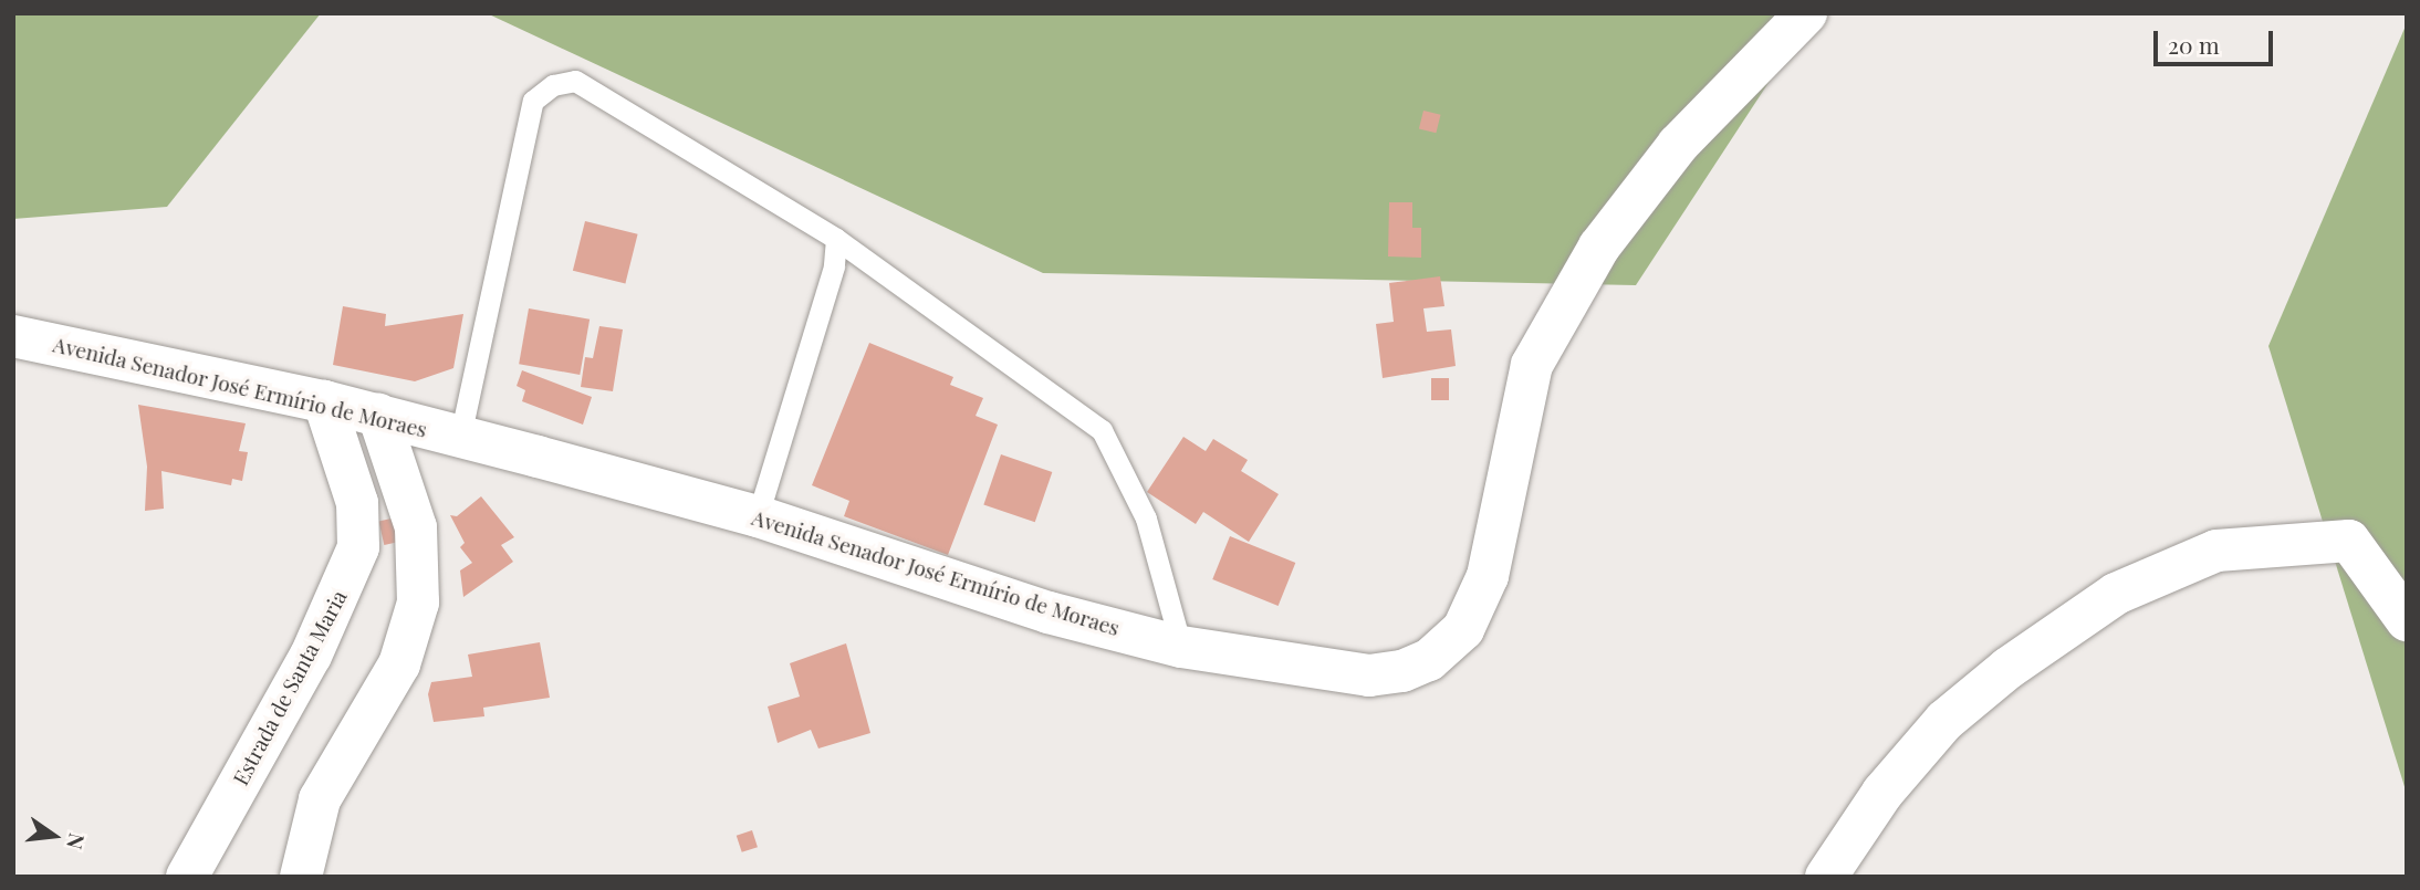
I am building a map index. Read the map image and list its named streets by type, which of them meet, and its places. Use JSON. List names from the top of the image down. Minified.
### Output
{"streets":{"main road":["Avenida Senador José Ermírio de Moraes","Estrada de Santa Maria"]},"crossings":[["Avenida Senador José Ermírio de Moraes","Estrada de Santa Maria"]],"scale_bar":"20 m","north":"right"}
